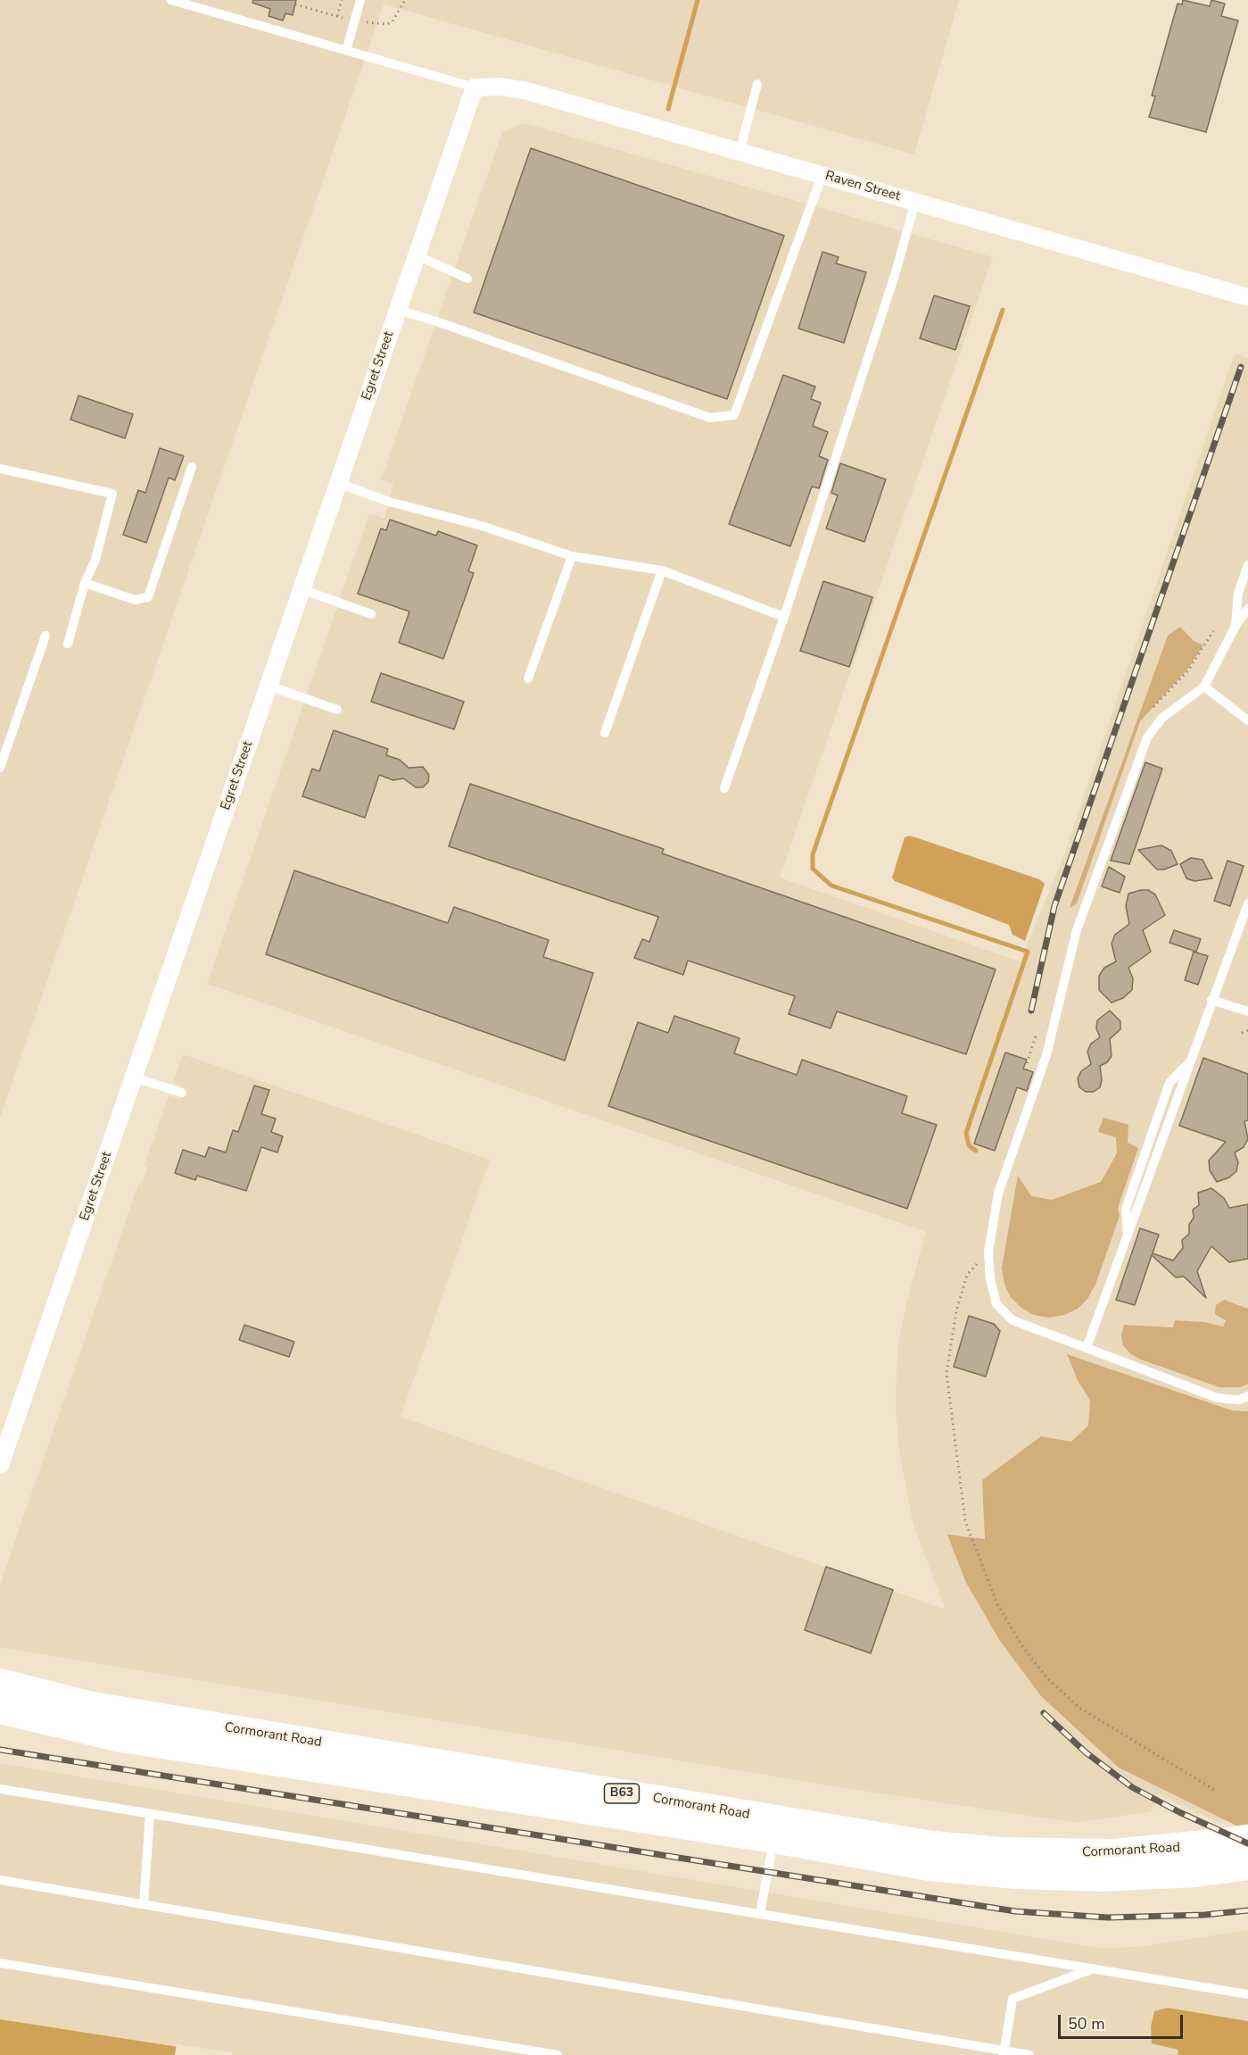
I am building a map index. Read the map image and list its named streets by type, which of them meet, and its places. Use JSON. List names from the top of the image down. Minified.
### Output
{"streets":{"main road":["Cormorant Road","B63"],"street":["Raven Street","Egret Street"]},"crossings":[["Raven Street","Egret Street"]],"scale_bar":"50 m"}
